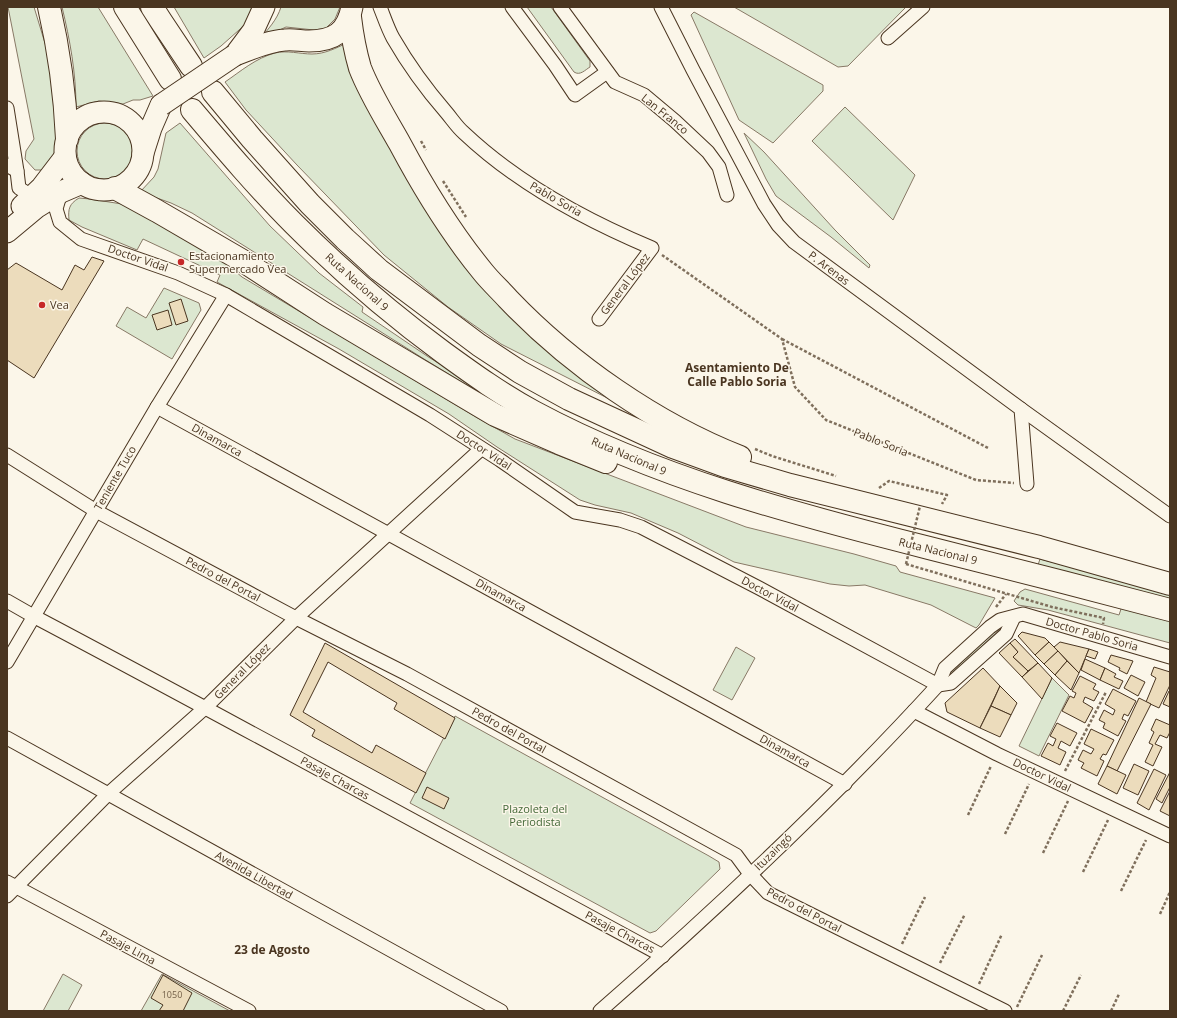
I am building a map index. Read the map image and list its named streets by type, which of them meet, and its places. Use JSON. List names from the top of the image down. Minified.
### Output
{"streets":{"highway":["Ruta Nacional 9"],"street":["Lan Franco","Pablo Soria","Doctor Vidal","P. Arenas","General López","Dinamarca","Teniente Tuco","Pedro del Portal","Doctor Pablo Soria","Pasaje Charcas","Ituzaingó","Avenida Libertad","Pasaje Lima"]},"crossings":[["Pablo Soria","General López"],["Doctor Vidal","General López"],["Doctor Vidal","Teniente Tuco"],["Doctor Vidal","Ituzaingó"],["General López","Dinamarca"],["General López","Pedro del Portal"],["General López","Pasaje Charcas"],["General López","Avenida Libertad"],["General López","Pasaje Lima"],["Dinamarca","Teniente Tuco"],["Dinamarca","Ituzaingó"],["Teniente Tuco","Pedro del Portal"],["Teniente Tuco","Pasaje Charcas"],["Pedro del Portal","Ituzaingó"],["Doctor Pablo Soria","Ituzaingó"],["Pasaje Charcas","Ituzaingó"]],"districts":["Asentamiento De Calle Pablo Soria","23 de Agosto"],"parks":["Plazoleta del Periodista"],"places":["Estacionamiento Supermercado Vea","Vea"],"house_numbers":["1050"]}
